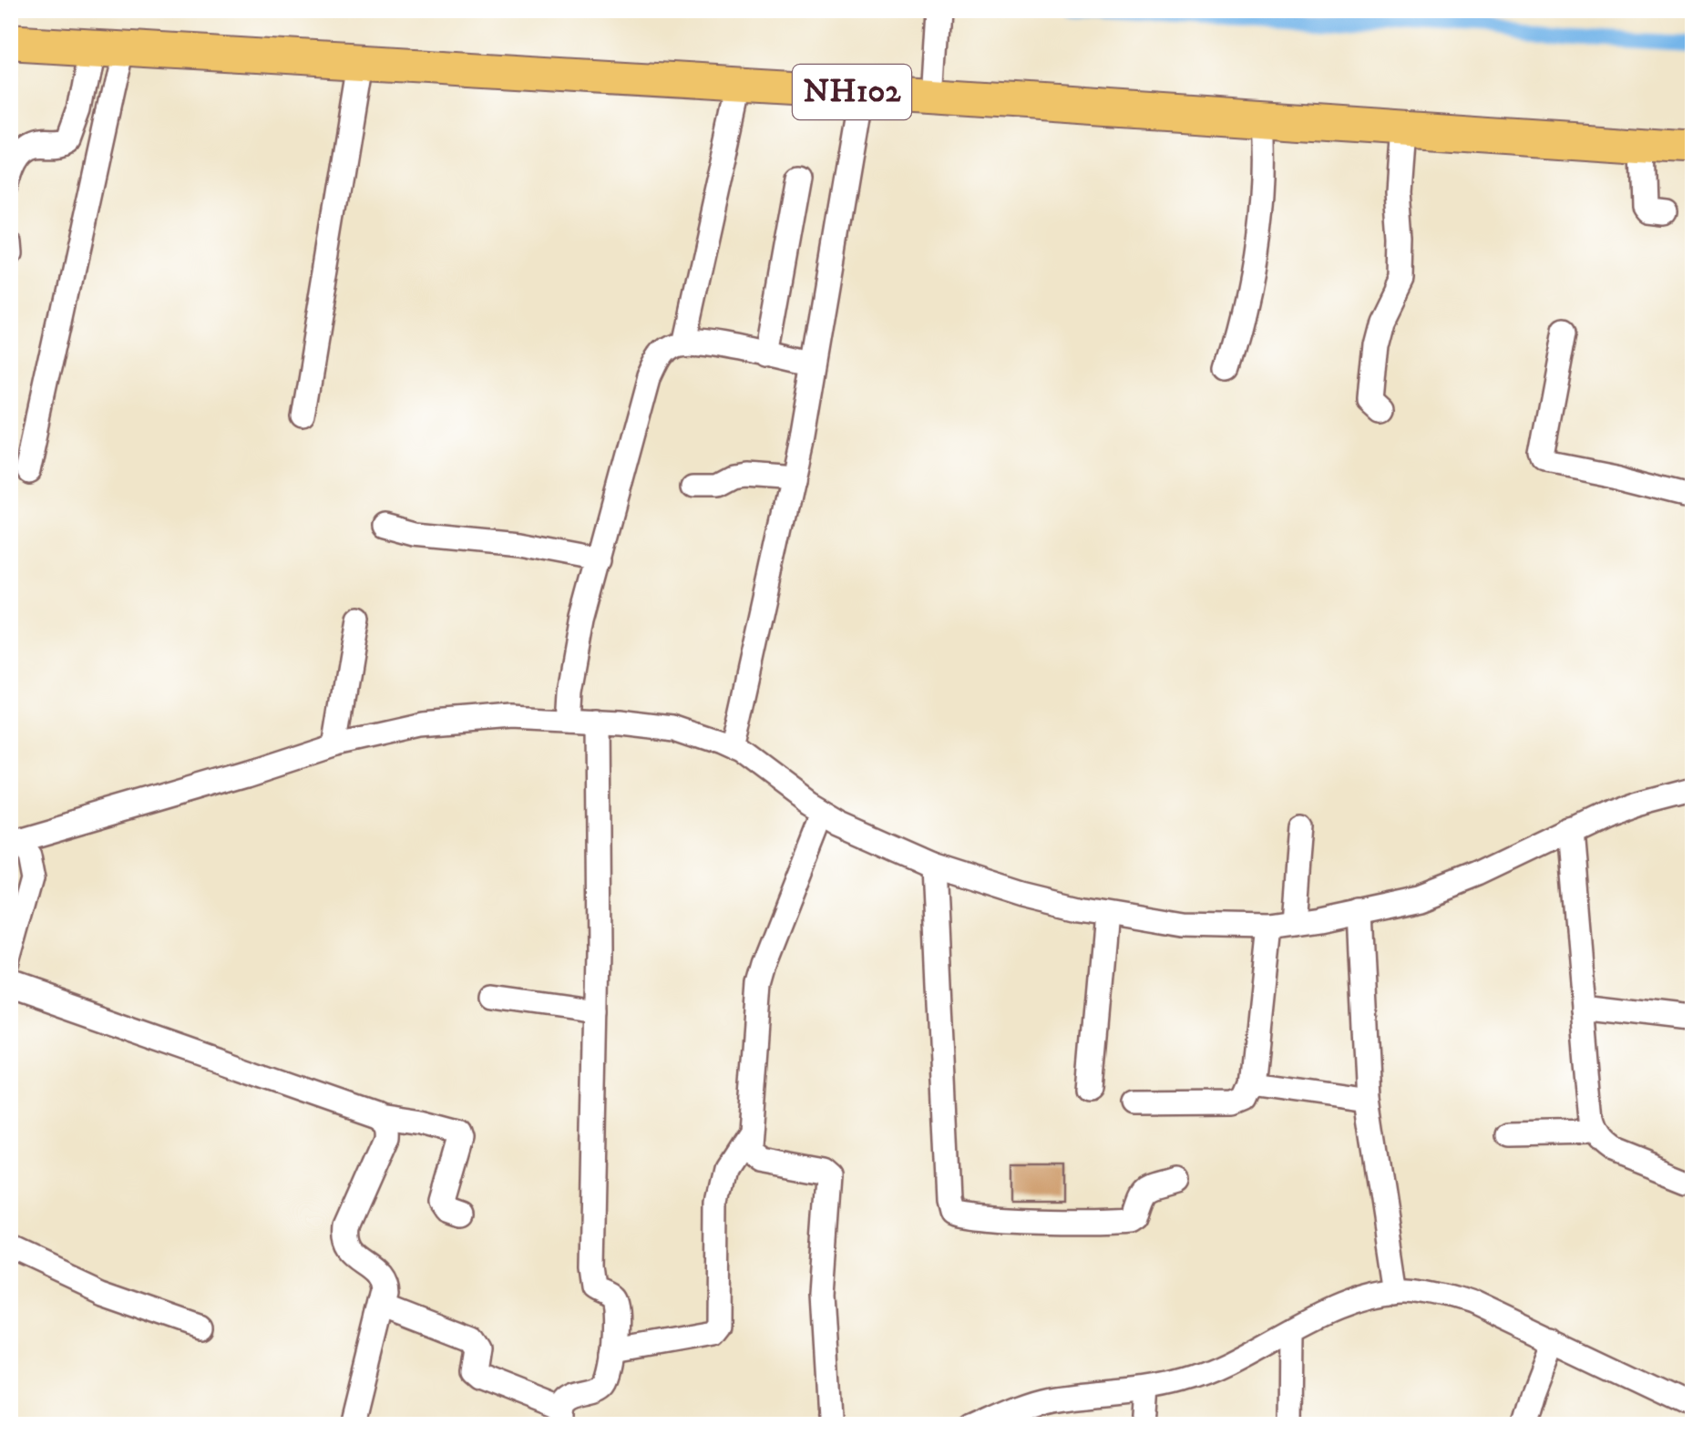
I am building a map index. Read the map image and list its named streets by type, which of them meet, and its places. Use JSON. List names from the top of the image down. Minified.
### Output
{"streets":{"highway":["NH102"]}}
